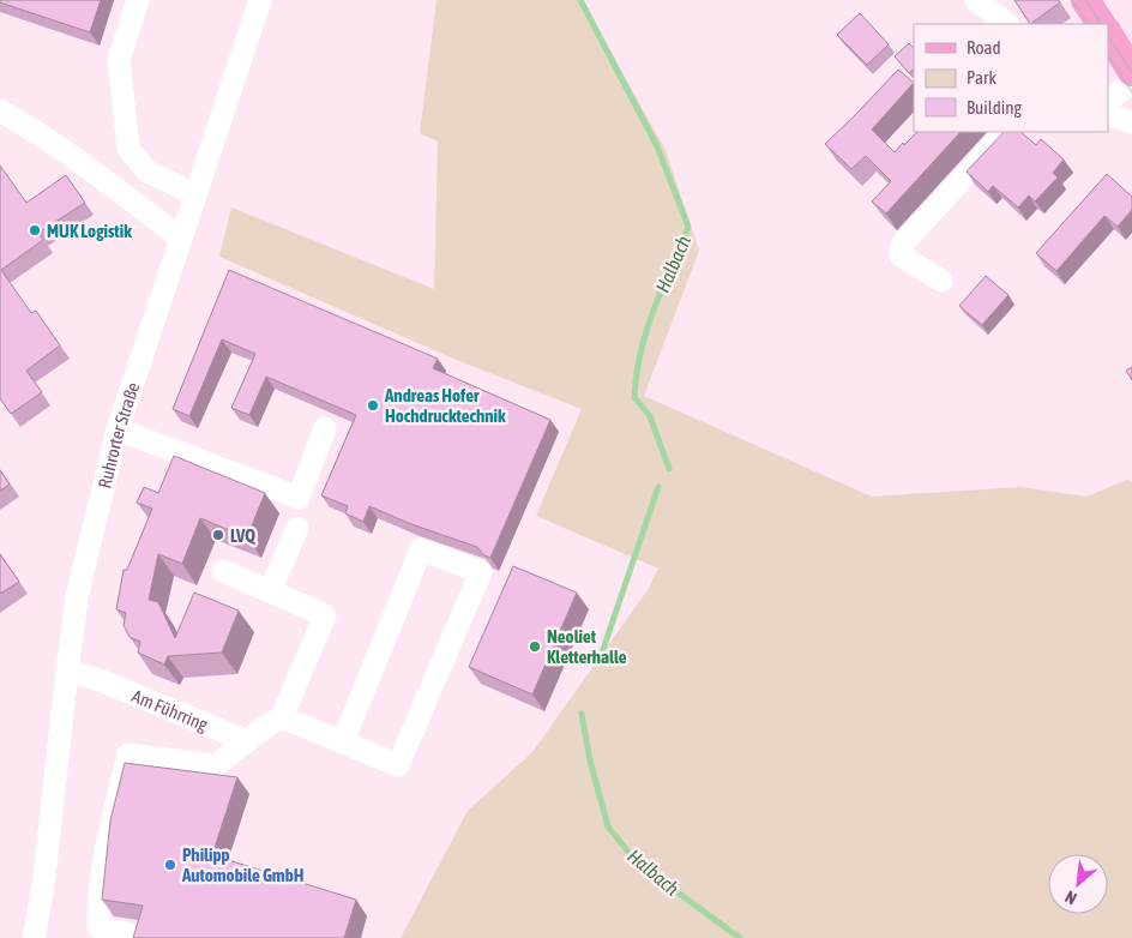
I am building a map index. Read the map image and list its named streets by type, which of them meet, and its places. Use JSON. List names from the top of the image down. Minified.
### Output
{"streets":{"street":["Ruhrorter Straße","Am Führring"]},"crossings":[["Ruhrorter Straße","Am Führring"]],"water":["Halbach"],"places":["MUK Logistik","Andreas Hofer Hochdrucktechnik","LVQ","Neoliet Kletterhalle","Philipp Automobile GmbH"],"legend":["Road","Park","Building"],"north":"bottom left"}
